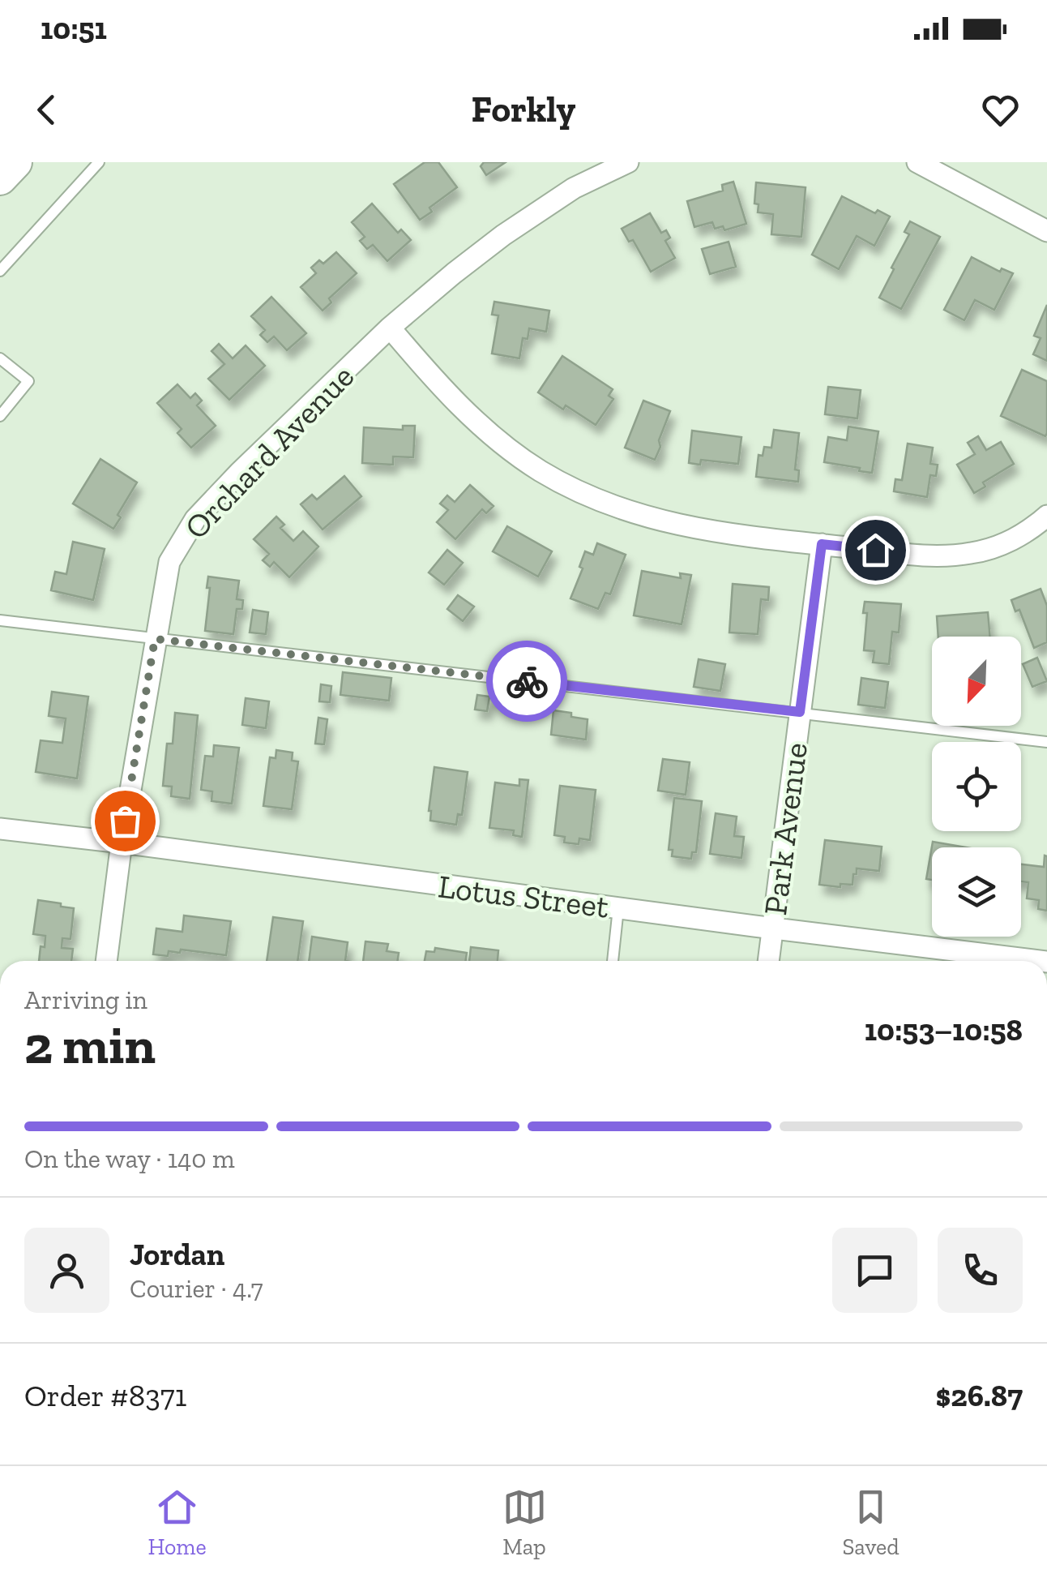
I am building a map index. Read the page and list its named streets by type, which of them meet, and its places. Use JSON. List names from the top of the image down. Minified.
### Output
{"streets":{"street":["Orchard Avenue","Park Avenue","Lotus Street"]},"crossings":[["Orchard Avenue","Lotus Street"],["Park Avenue","Lotus Street"]],"north":"bottom left","page":{"status":"10:51","header":"Forkly","heading":["2 min","Arriving in","10:53–10:58"],"panel":["Jordan","Courier · 4.7","Order #8371","$26.87"],"bar":"On the way · 140 m","tabs":["Home","Map","Saved"]}}
